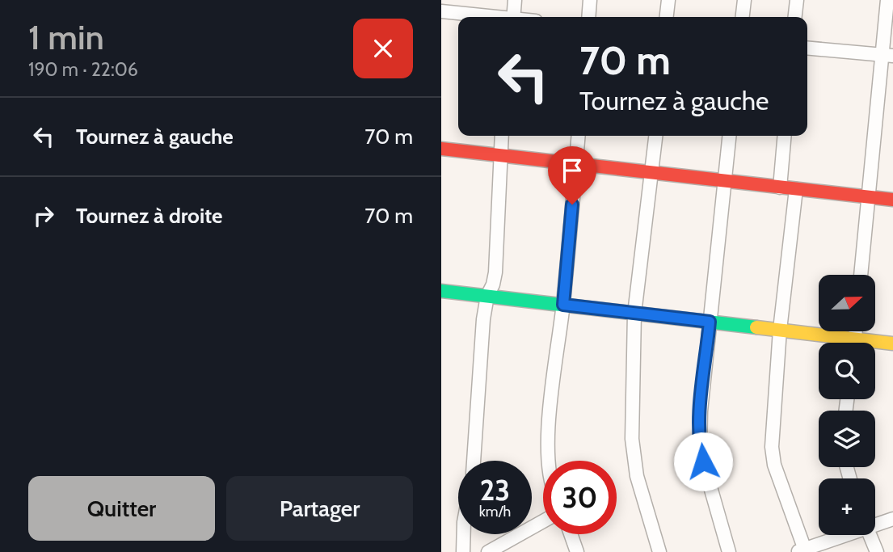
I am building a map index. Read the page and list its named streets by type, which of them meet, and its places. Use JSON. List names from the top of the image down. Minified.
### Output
{"north":"right","page":{"heading":["1 min","190 m · 22:06"],"turn":["70 m","Tournez à gauche"],"list":[{"name":"Tournez à gauche","value":"70 m"},{"name":"Tournez à droite","value":"70 m"}],"map_buttons":"+","speed":"23 km/h","limit":"30","buttons":["Quitter","Partager"]}}
